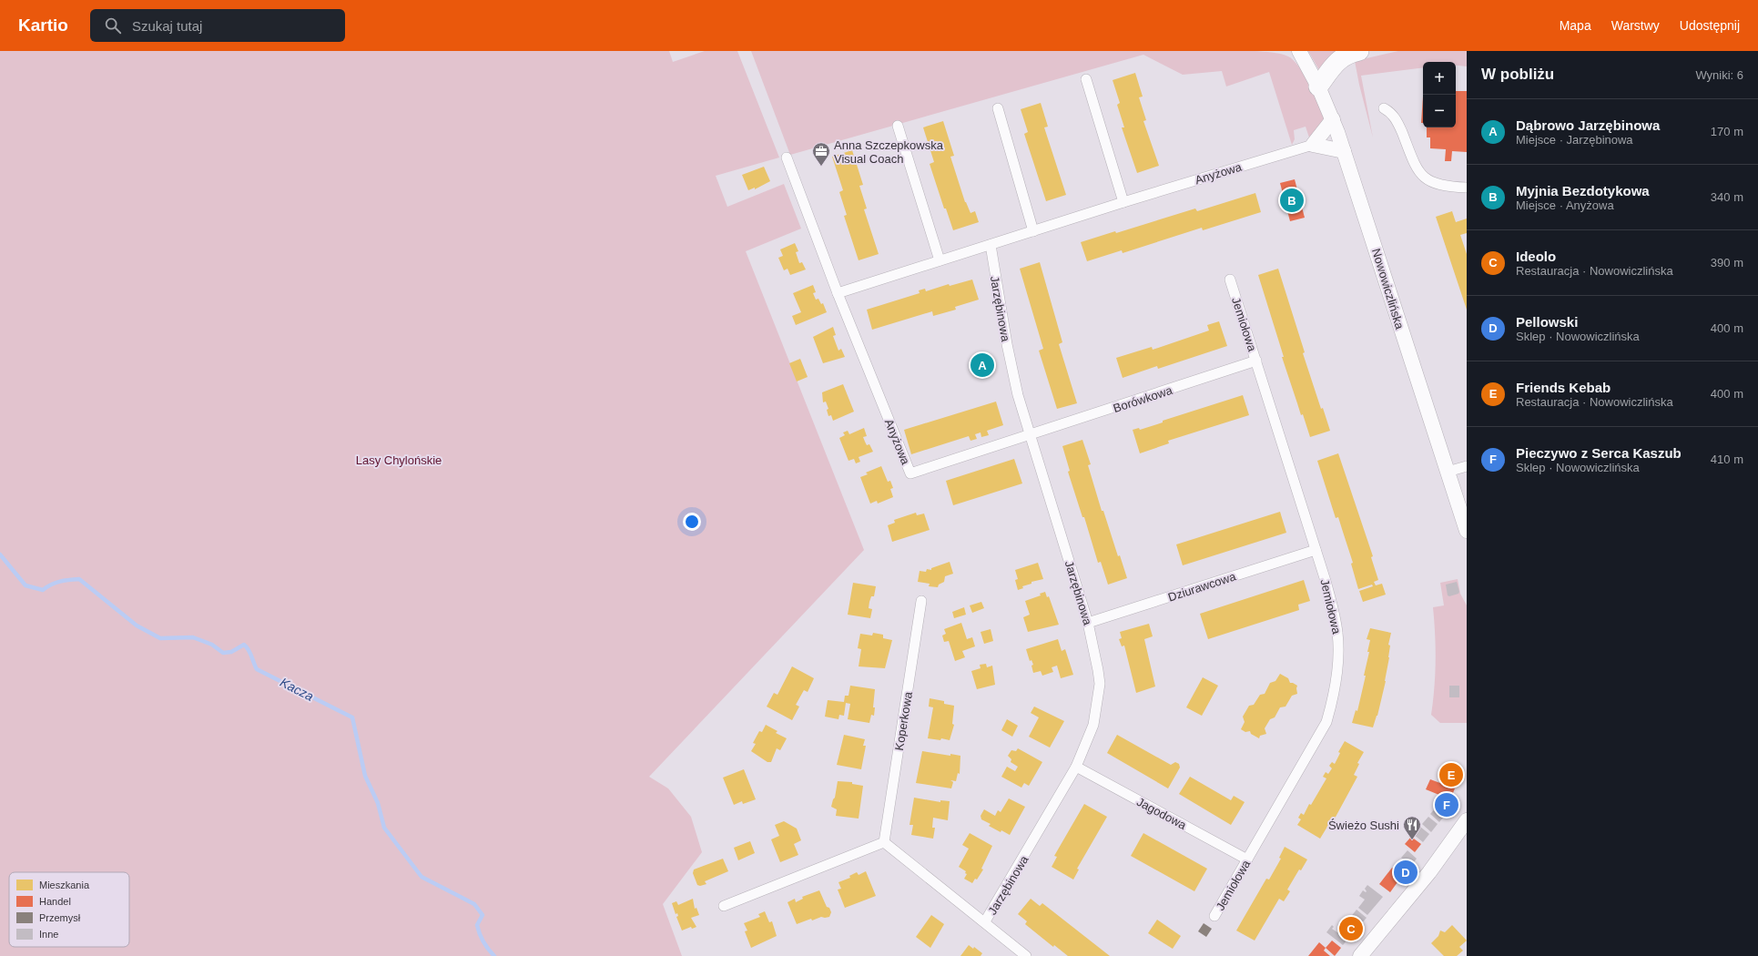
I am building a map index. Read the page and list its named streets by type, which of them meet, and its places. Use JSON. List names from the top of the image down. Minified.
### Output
{"streets":{"street":["Anyżowa","Nowowiczlińska","Jarzębinowa","Jemiołowa","Borówkowa","Dziurawcowa","Koperkowa","Jagodowa"]},"crossings":[["Anyżowa","Jarzębinowa"],["Anyżowa","Borówkowa"],["Jarzębinowa","Borówkowa"],["Jarzębinowa","Dziurawcowa"],["Jarzębinowa","Jagodowa"],["Jemiołowa","Borówkowa"],["Jemiołowa","Dziurawcowa"],["Jemiołowa","Jagodowa"]],"water":["Kacza"],"parks":["Lasy Chylońskie"],"places":{"office":["Anna Szczepkowska Visual Coach"],"restaurant":["Świeżo Sushi"]},"legend":["Mieszkania","Handel","Przemysł","Inne"],"page":{"header":"Kartio","search":"Szukaj tutaj","nav":["Mapa","Warstwy","Udostępnij"],"heading":["W pobliżu","Wyniki: 6"],"map_buttons":["+","−"],"list":[{"mark":"A","name":"Dąbrowo Jarzębinowa","note":"Miejsce · Jarzębinowa","value":"170 m"},{"mark":"B","name":"Myjnia Bezdotykowa","note":"Miejsce · Anyżowa","value":"340 m"},{"mark":"C","name":"Ideolo","note":"Restauracja · Nowowiczlińska","value":"390 m"},{"mark":"D","name":"Pellowski","note":"Sklep · Nowowiczlińska","value":"400 m"},{"mark":"E","name":"Friends Kebab","note":"Restauracja · Nowowiczlińska","value":"400 m"},{"mark":"F","name":"Pieczywo z Serca Kaszub","note":"Sklep · Nowowiczlińska","value":"410 m"}],"pins":["B","A","E","F","D","C"]}}
